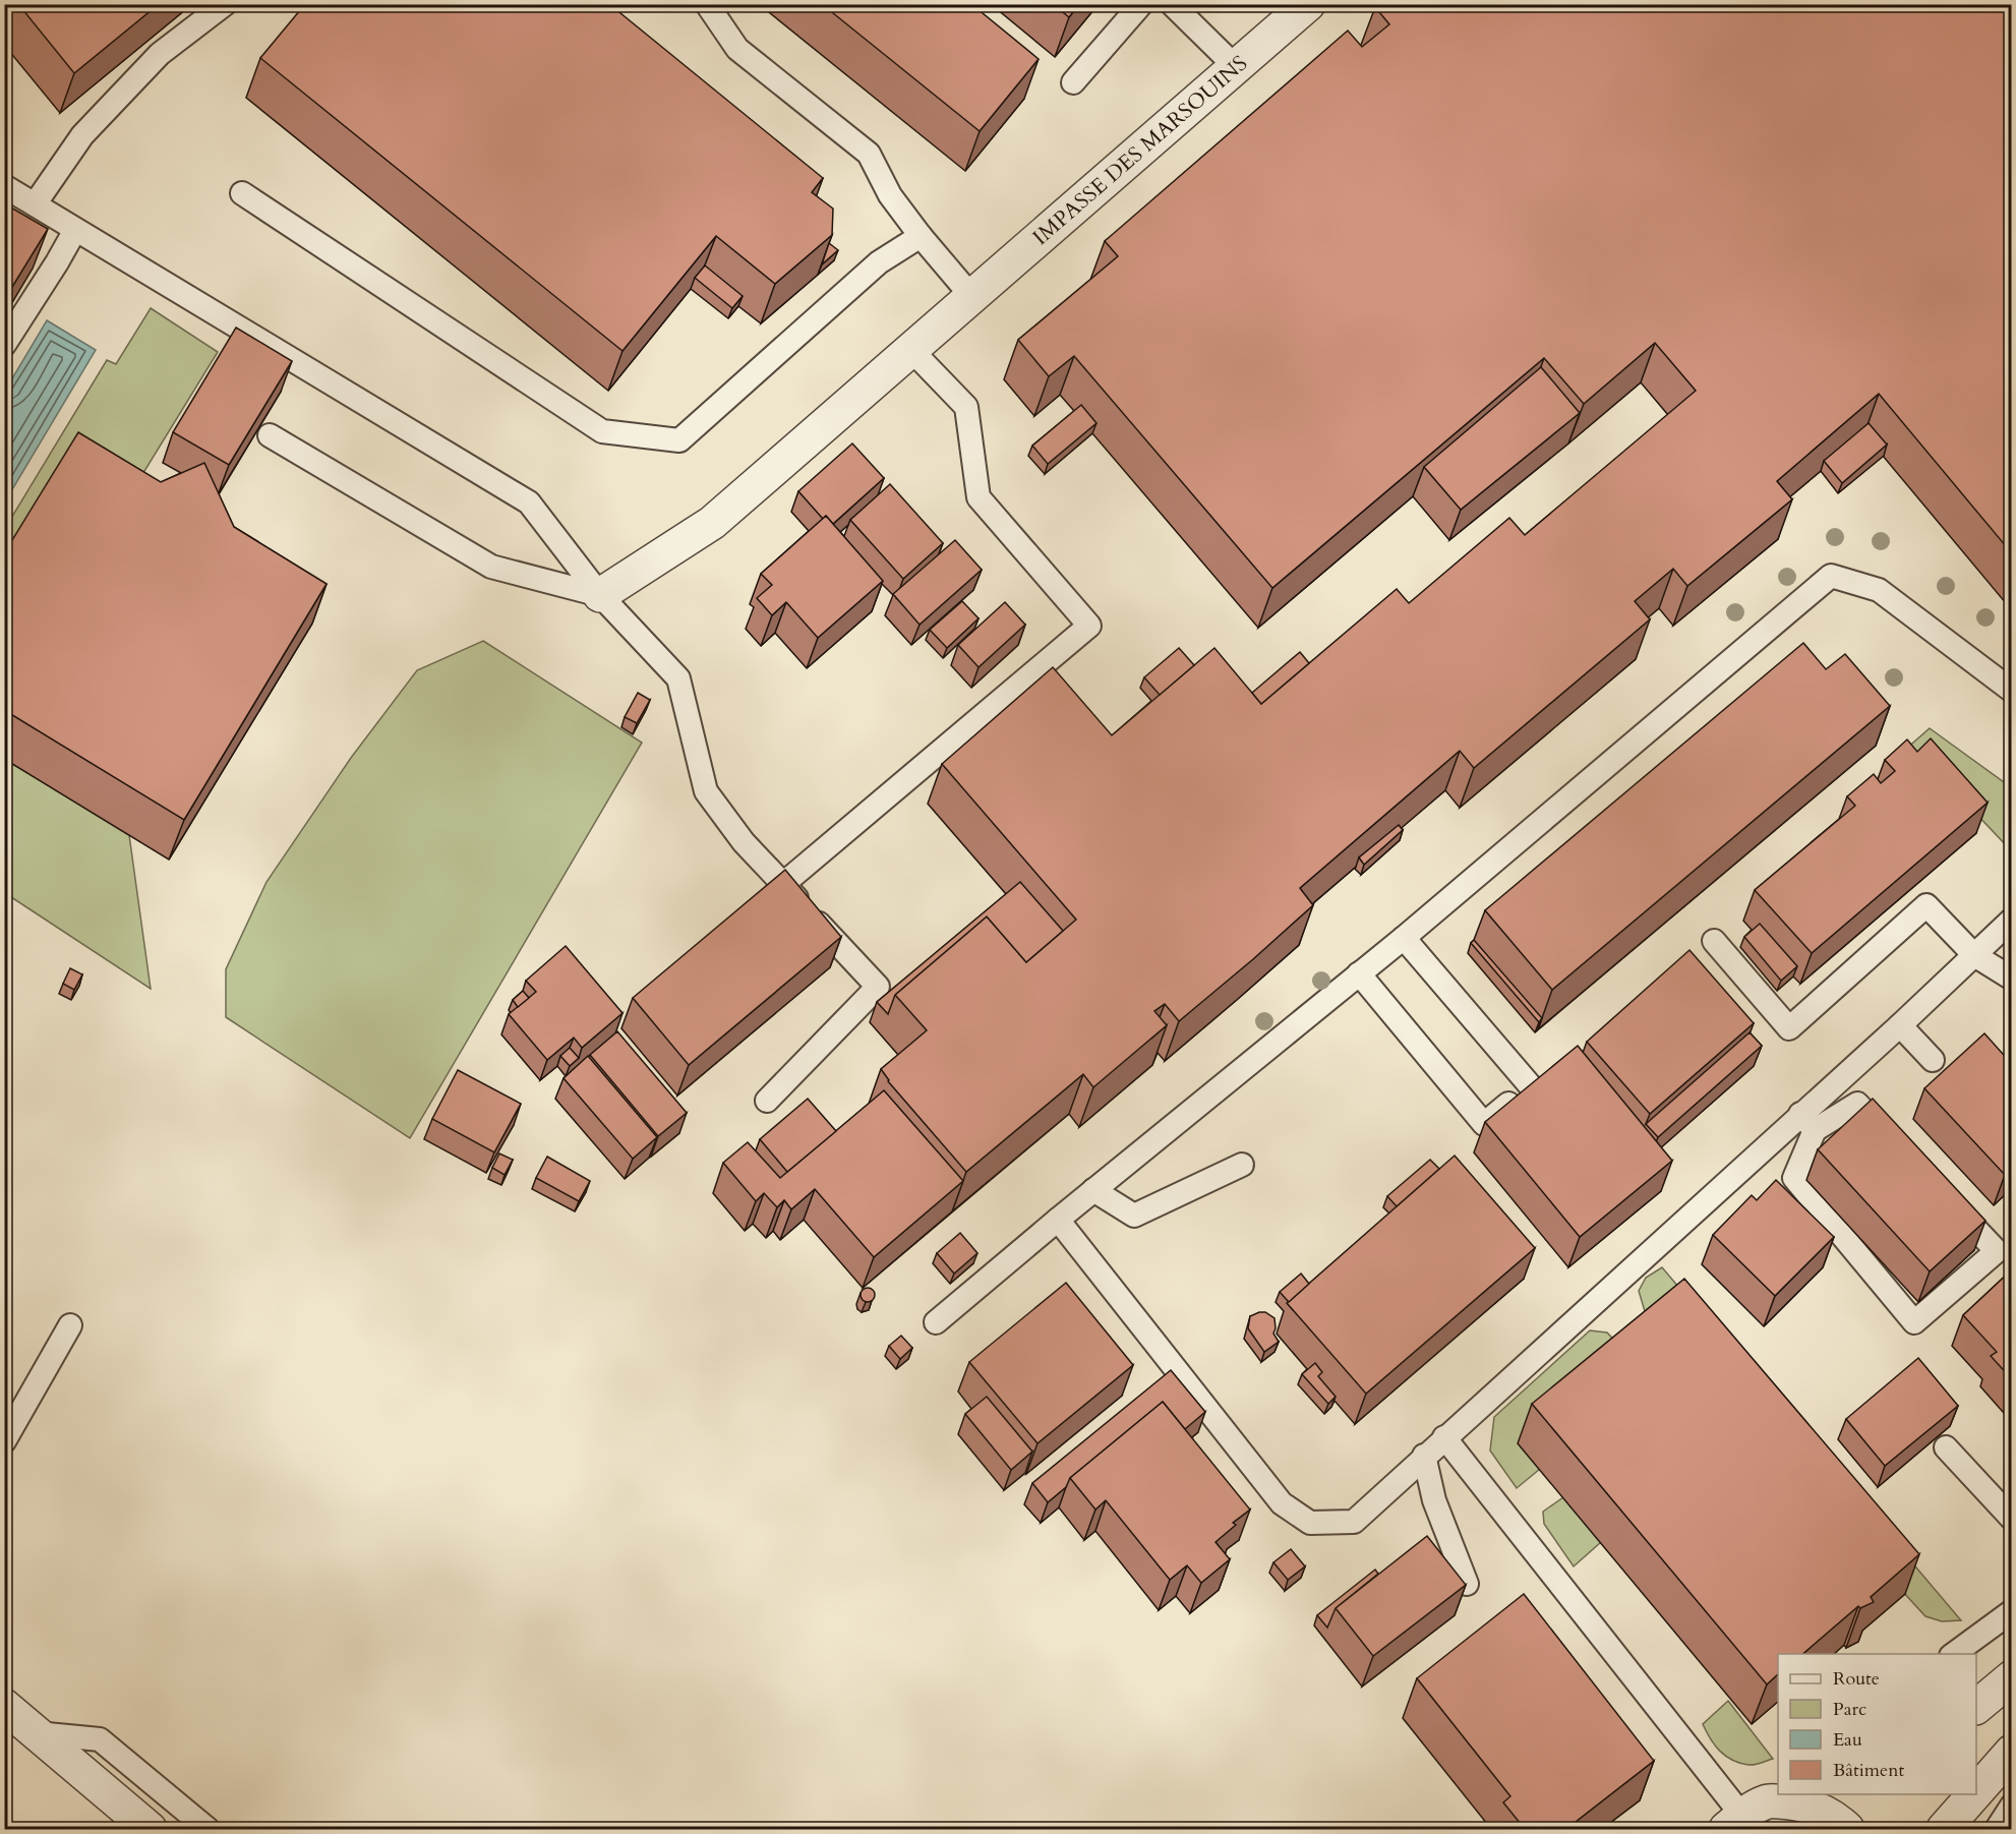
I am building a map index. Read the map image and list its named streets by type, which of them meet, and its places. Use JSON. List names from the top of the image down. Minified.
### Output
{"streets":{"street":["IMPASSE DES MARSOUINS"]},"legend":["Route","Parc","Eau","Bâtiment"]}
